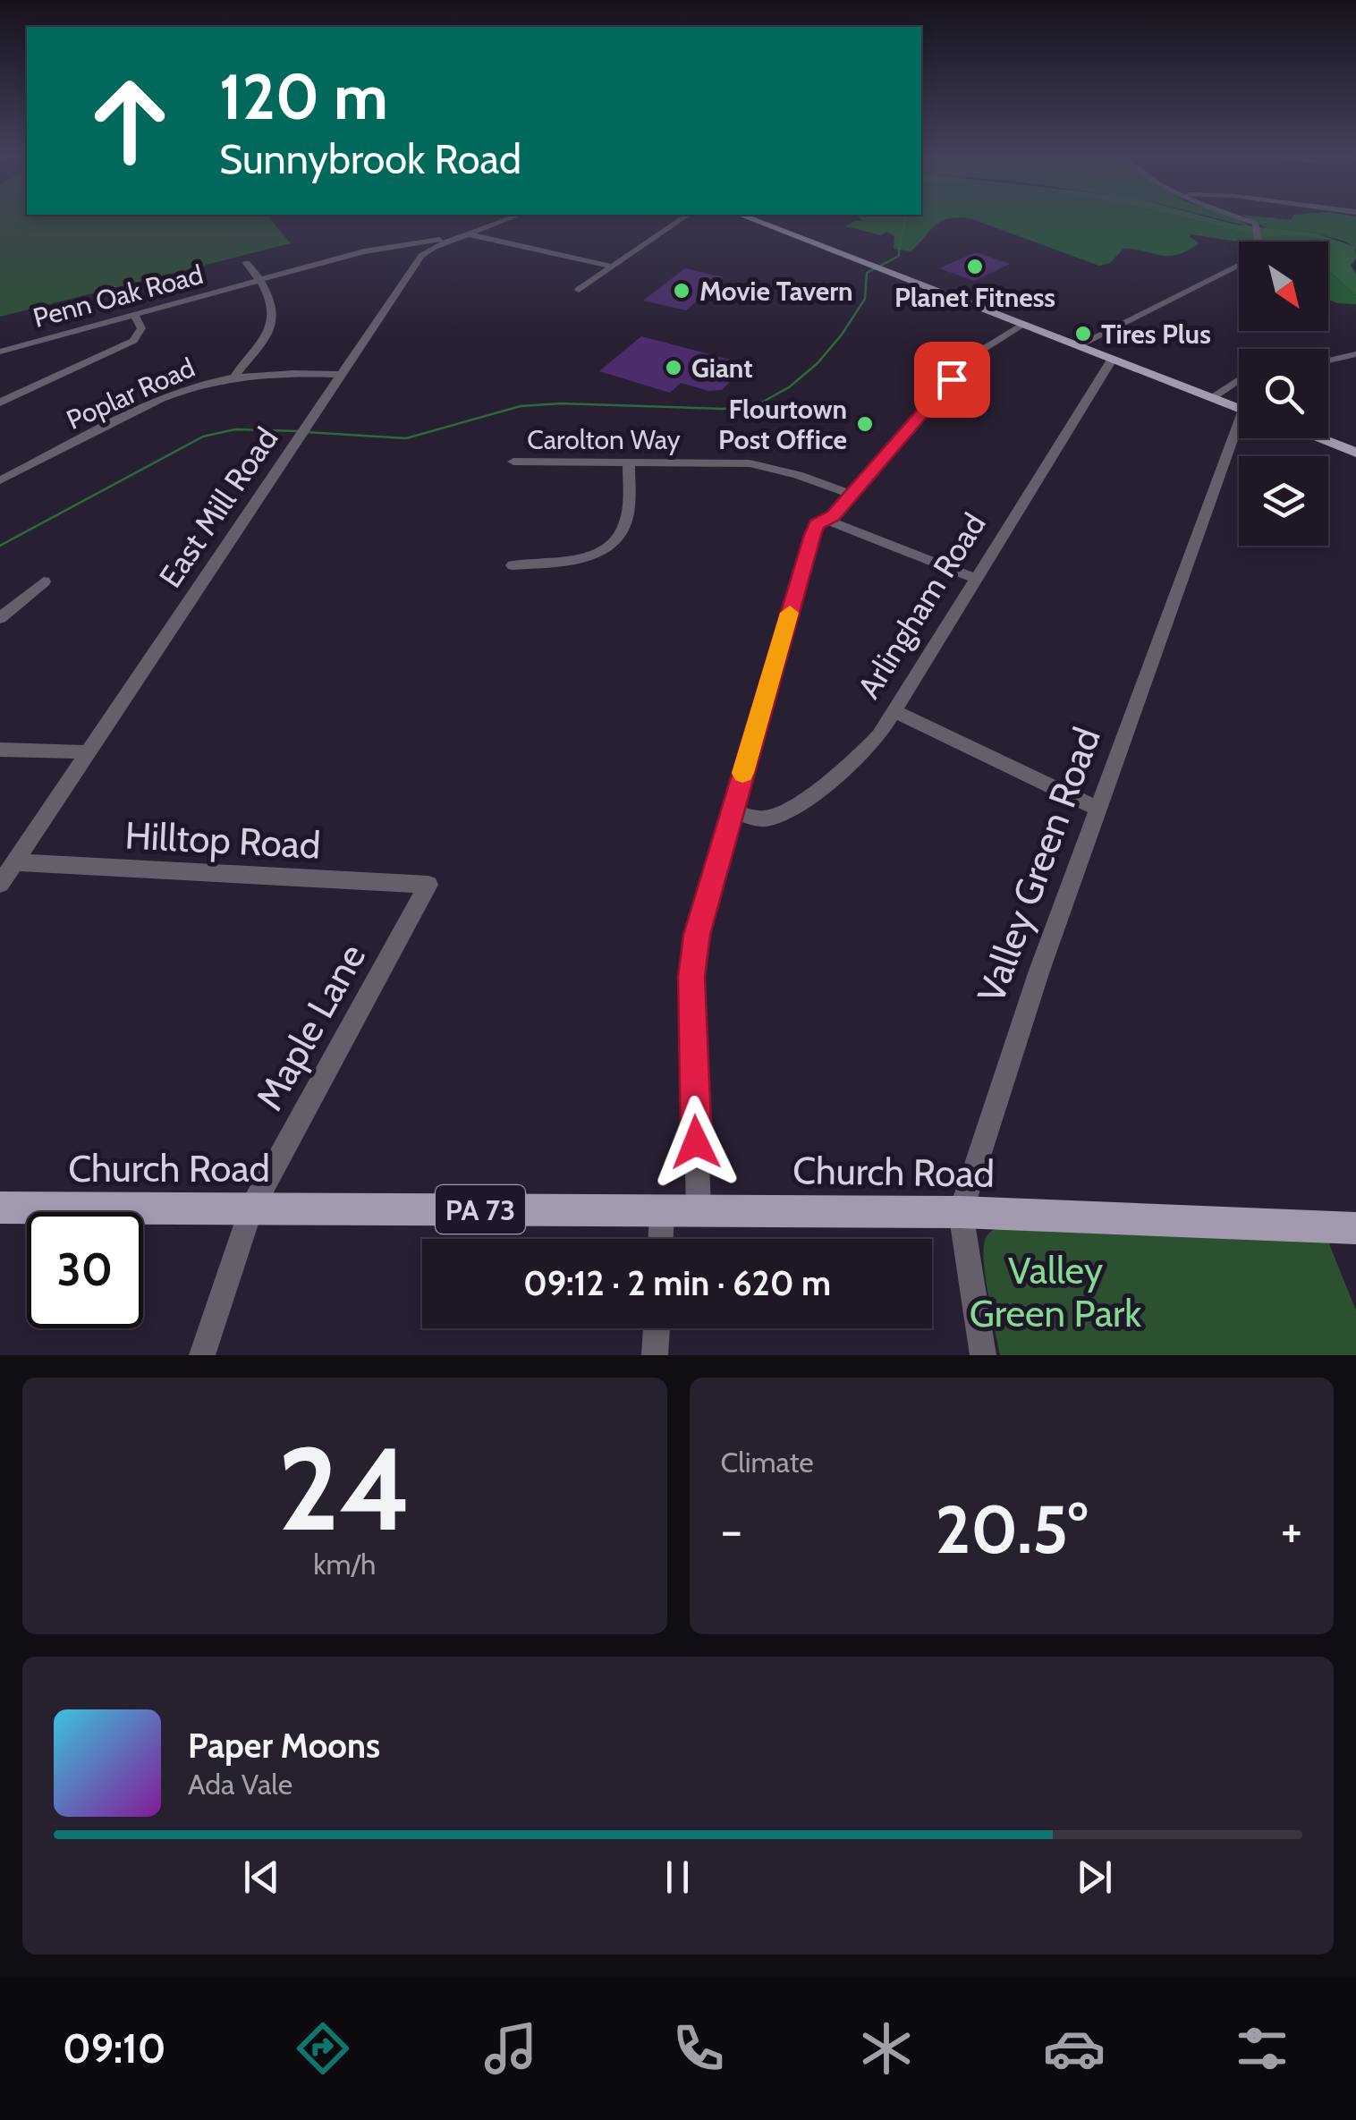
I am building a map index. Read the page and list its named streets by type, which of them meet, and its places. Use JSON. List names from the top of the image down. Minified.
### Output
{"streets":{"main road":["Church Road","PA 73"],"street":["Penn Oak Road","Poplar Road","Carolton Way","East Mill Road","Arlingham Road","Hilltop Road","Valley Green Road","Maple Lane"]},"crossings":[["Penn Oak Road","East Mill Road"],["Poplar Road","East Mill Road"],["East Mill Road","Hilltop Road"],["Hilltop Road","Maple Lane"],["Valley Green Road","Church Road"],["Maple Lane","Church Road"]],"parks":["Valley Green Park"],"places":["Planet Fitness","Movie Tavern","Tires Plus","Giant","Flourtown Post Office"],"north":"bottom right","page":{"turn":["120 m","Sunnybrook Road"],"limit":"30","trip":"09:12 · 2 min · 620 m","tile":[["24","km/h"],"Climate"],"heat":["−","20.5°","+"],"song":["Paper Moons","Ada Vale"],"tabs":"09:10"}}
